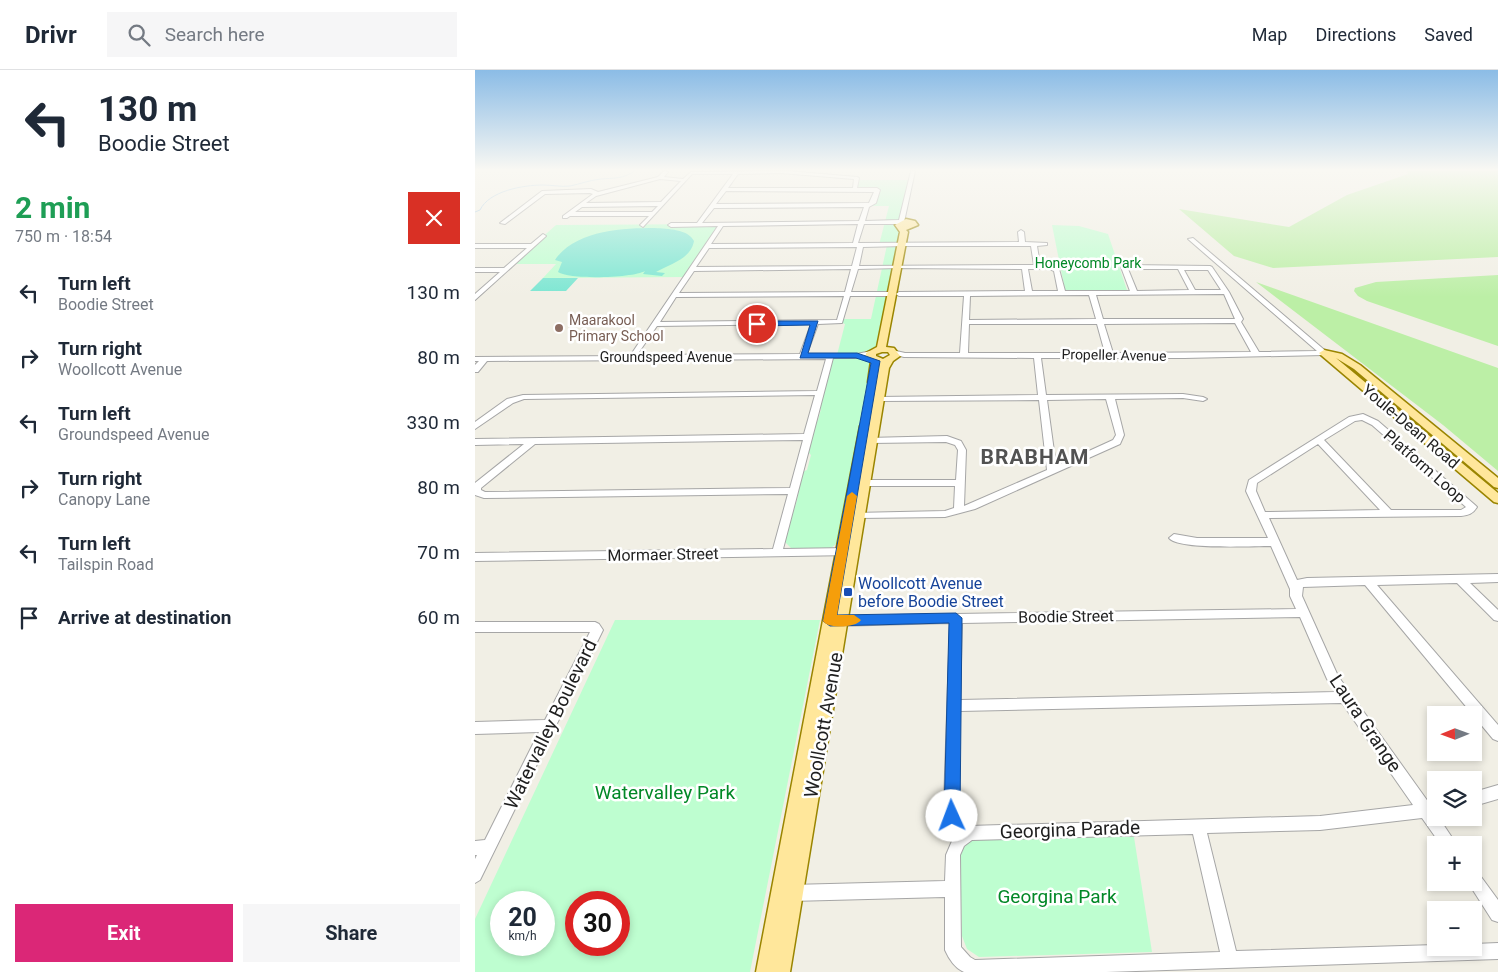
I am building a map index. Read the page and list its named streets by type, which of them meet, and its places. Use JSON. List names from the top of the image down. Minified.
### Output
{"streets":{"main road":["Youle-Dean Road","Woollcott Avenue"],"street":["Propeller Avenue","Groundspeed Avenue","Platform Loop","Mormaer Street","Boodie Street","Laura Grange","Watervalley Boulevard","Georgina Parade"]},"crossings":[["Propeller Avenue","Groundspeed Avenue"],["Propeller Avenue","Youle-Dean Road"],["Propeller Avenue","Woollcott Avenue"],["Groundspeed Avenue","Woollcott Avenue"],["Platform Loop","Laura Grange"],["Mormaer Street","Woollcott Avenue"],["Boodie Street","Laura Grange"],["Boodie Street","Woollcott Avenue"]],"districts":["BRABHAM"],"parks":["Honeycomb Park","Watervalley Park","Georgina Park"],"places":{"other":["Maarakool Primary School"],"transit":["Woollcott Avenue before Boodie Street"]},"north":"left","page":{"header":"Drivr","search":"Search here","nav":["Map","Directions","Saved"],"turn":["130 m","Boodie Street"],"heading":["2 min","750 m · 18:54"],"list":[{"name":"Turn left","note":"Boodie Street","value":"130 m"},{"name":"Turn right","note":"Woollcott Avenue","value":"80 m"},{"name":"Turn left","note":"Groundspeed Avenue","value":"330 m"},{"name":"Turn right","note":"Canopy Lane","value":"80 m"},{"name":"Turn left","note":"Tailspin Road","value":"70 m"},{"name":"Arrive at destination","value":"60 m"}],"map_buttons":["+","−"],"speed":"20 km/h","limit":"30","buttons":["Exit","Share"]}}
